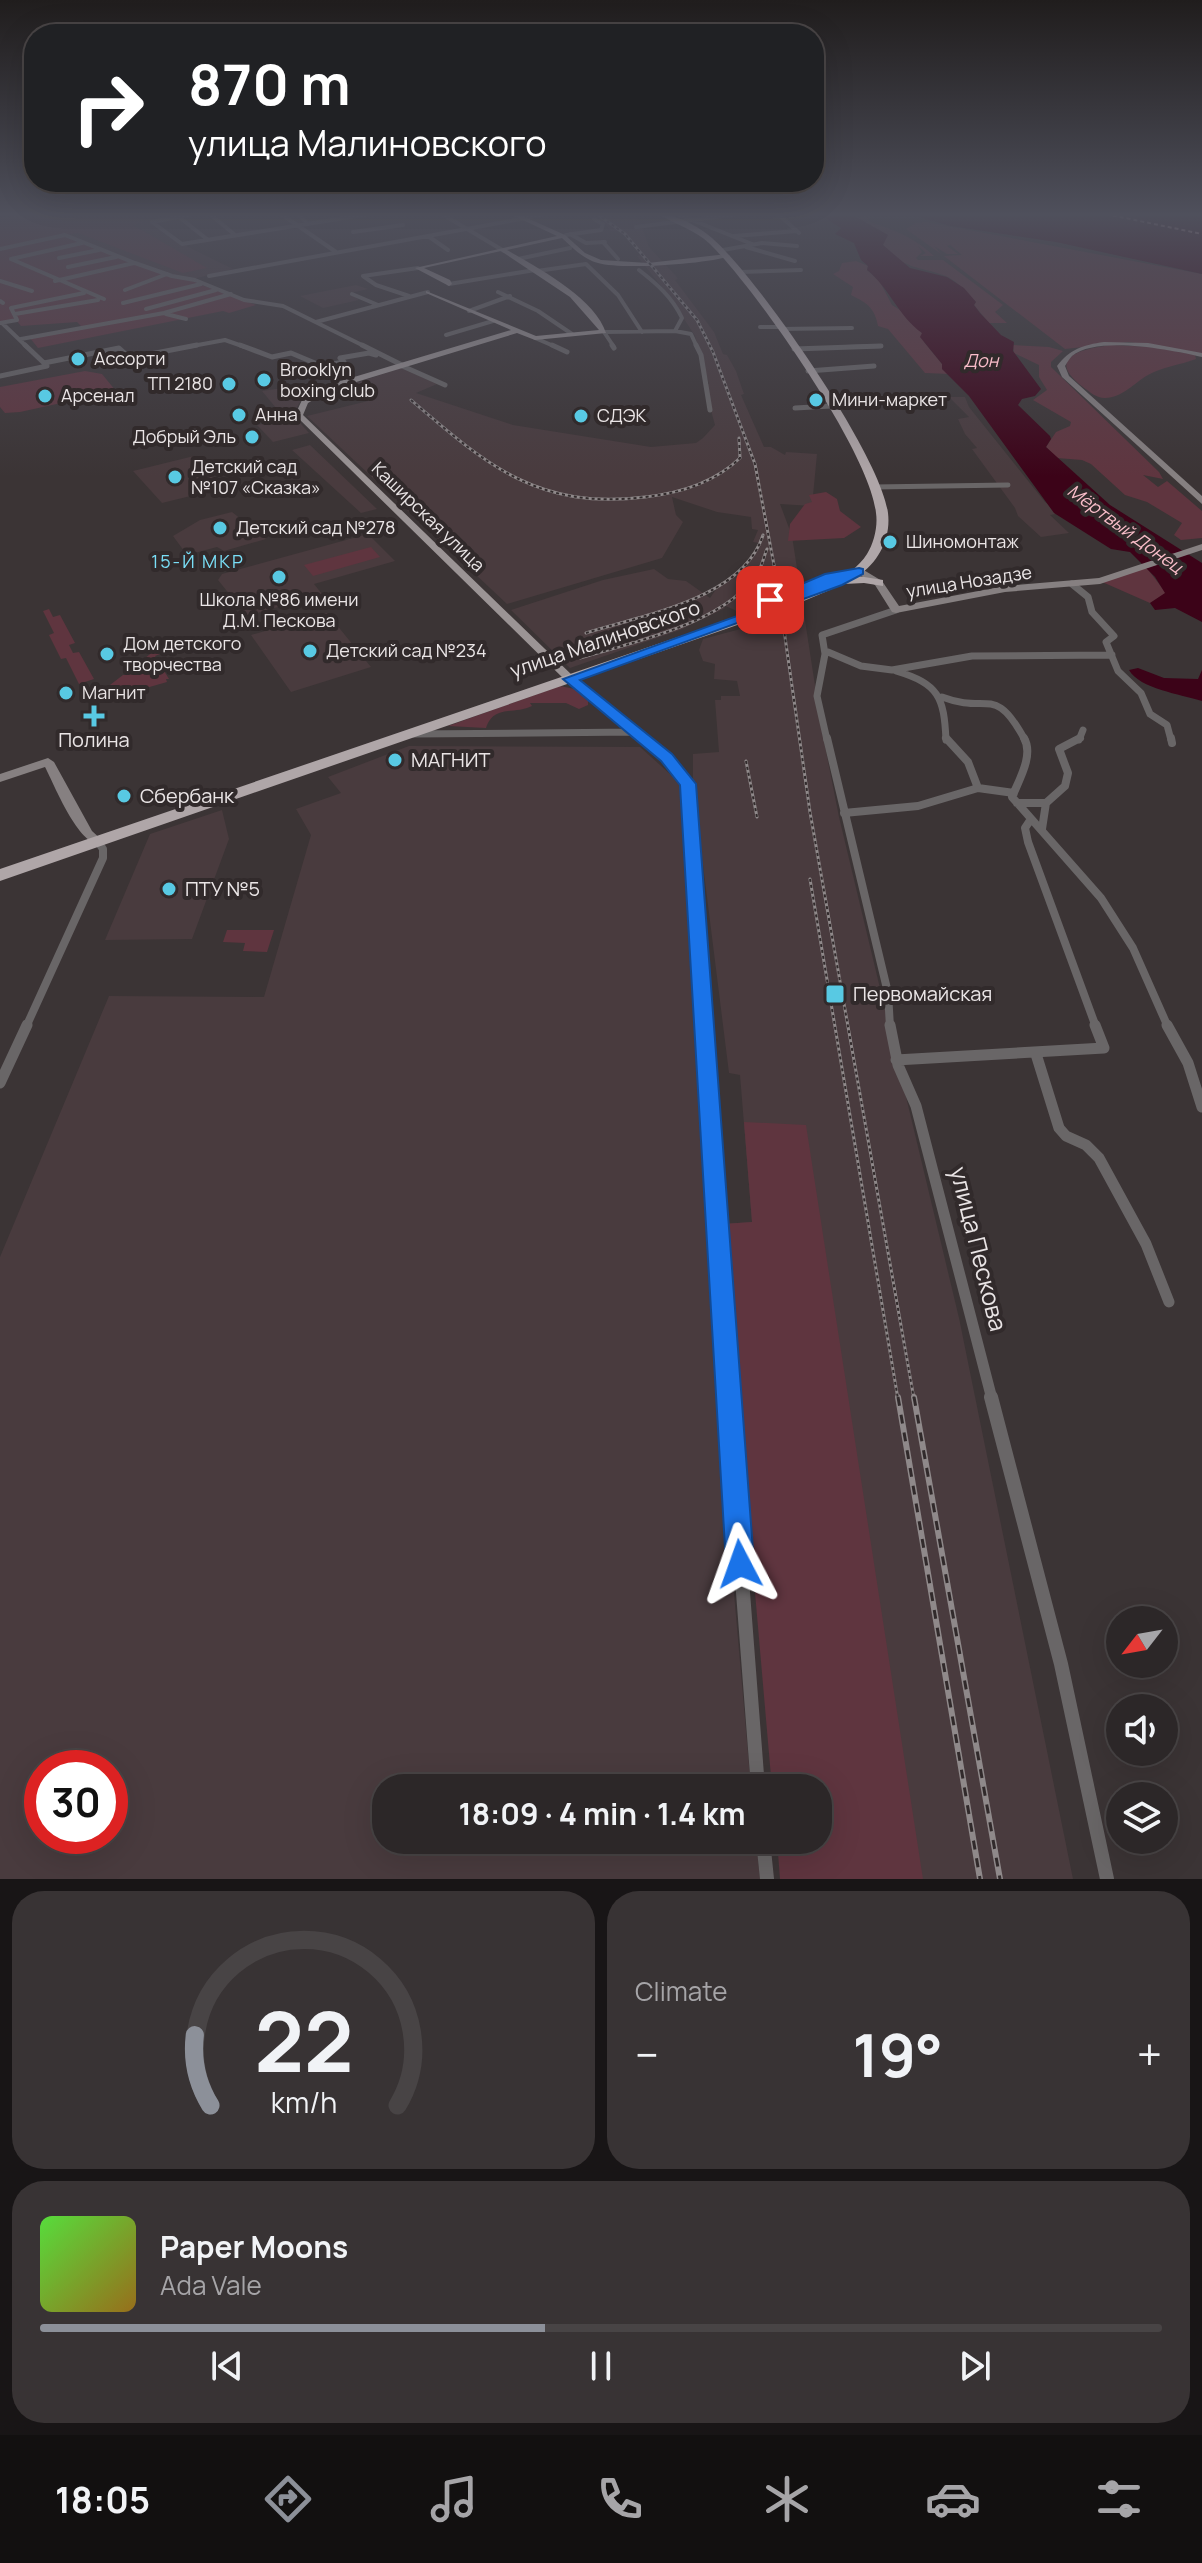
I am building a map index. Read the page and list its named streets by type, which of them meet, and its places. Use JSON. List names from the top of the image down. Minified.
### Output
{"streets":{"highway":["улица Малиновского"],"main road":["Каширская улица"],"street":["улица Нозадзе","улица Пескова"]},"crossings":[["Каширская улица","улица Малиновского"],["улица Нозадзе","улица Пескова"]],"districts":["15-Й МКР"],"water":["Дон","Мёртвый Донец"],"places":{"other":["Ассорти","Brooklyn boxing club","ТП 2180","Арсенал","Мини-маркет","Анна","СДЭК","Добрый Эль","Детский сад №107 «Сказка»","Детский сад №278","Шиномонтаж","Школа №86 имени Д.М. Пескова","Детский сад №234","Дом детского творчества","Магнит","МАГНИТ","Сбербанк","ПТУ №5"],"health":["Полина"],"transit":["Первомайская"]},"north":"bottom left","page":{"turn":["870 m","улица Малиновского"],"limit":"30","trip":"18:09 · 4 min · 1.4 km","tile":"Climate","heat":["−","19°","+"],"song":["Paper Moons","Ada Vale"],"tabs":"18:05","gauge":["22","km/h"]}}
